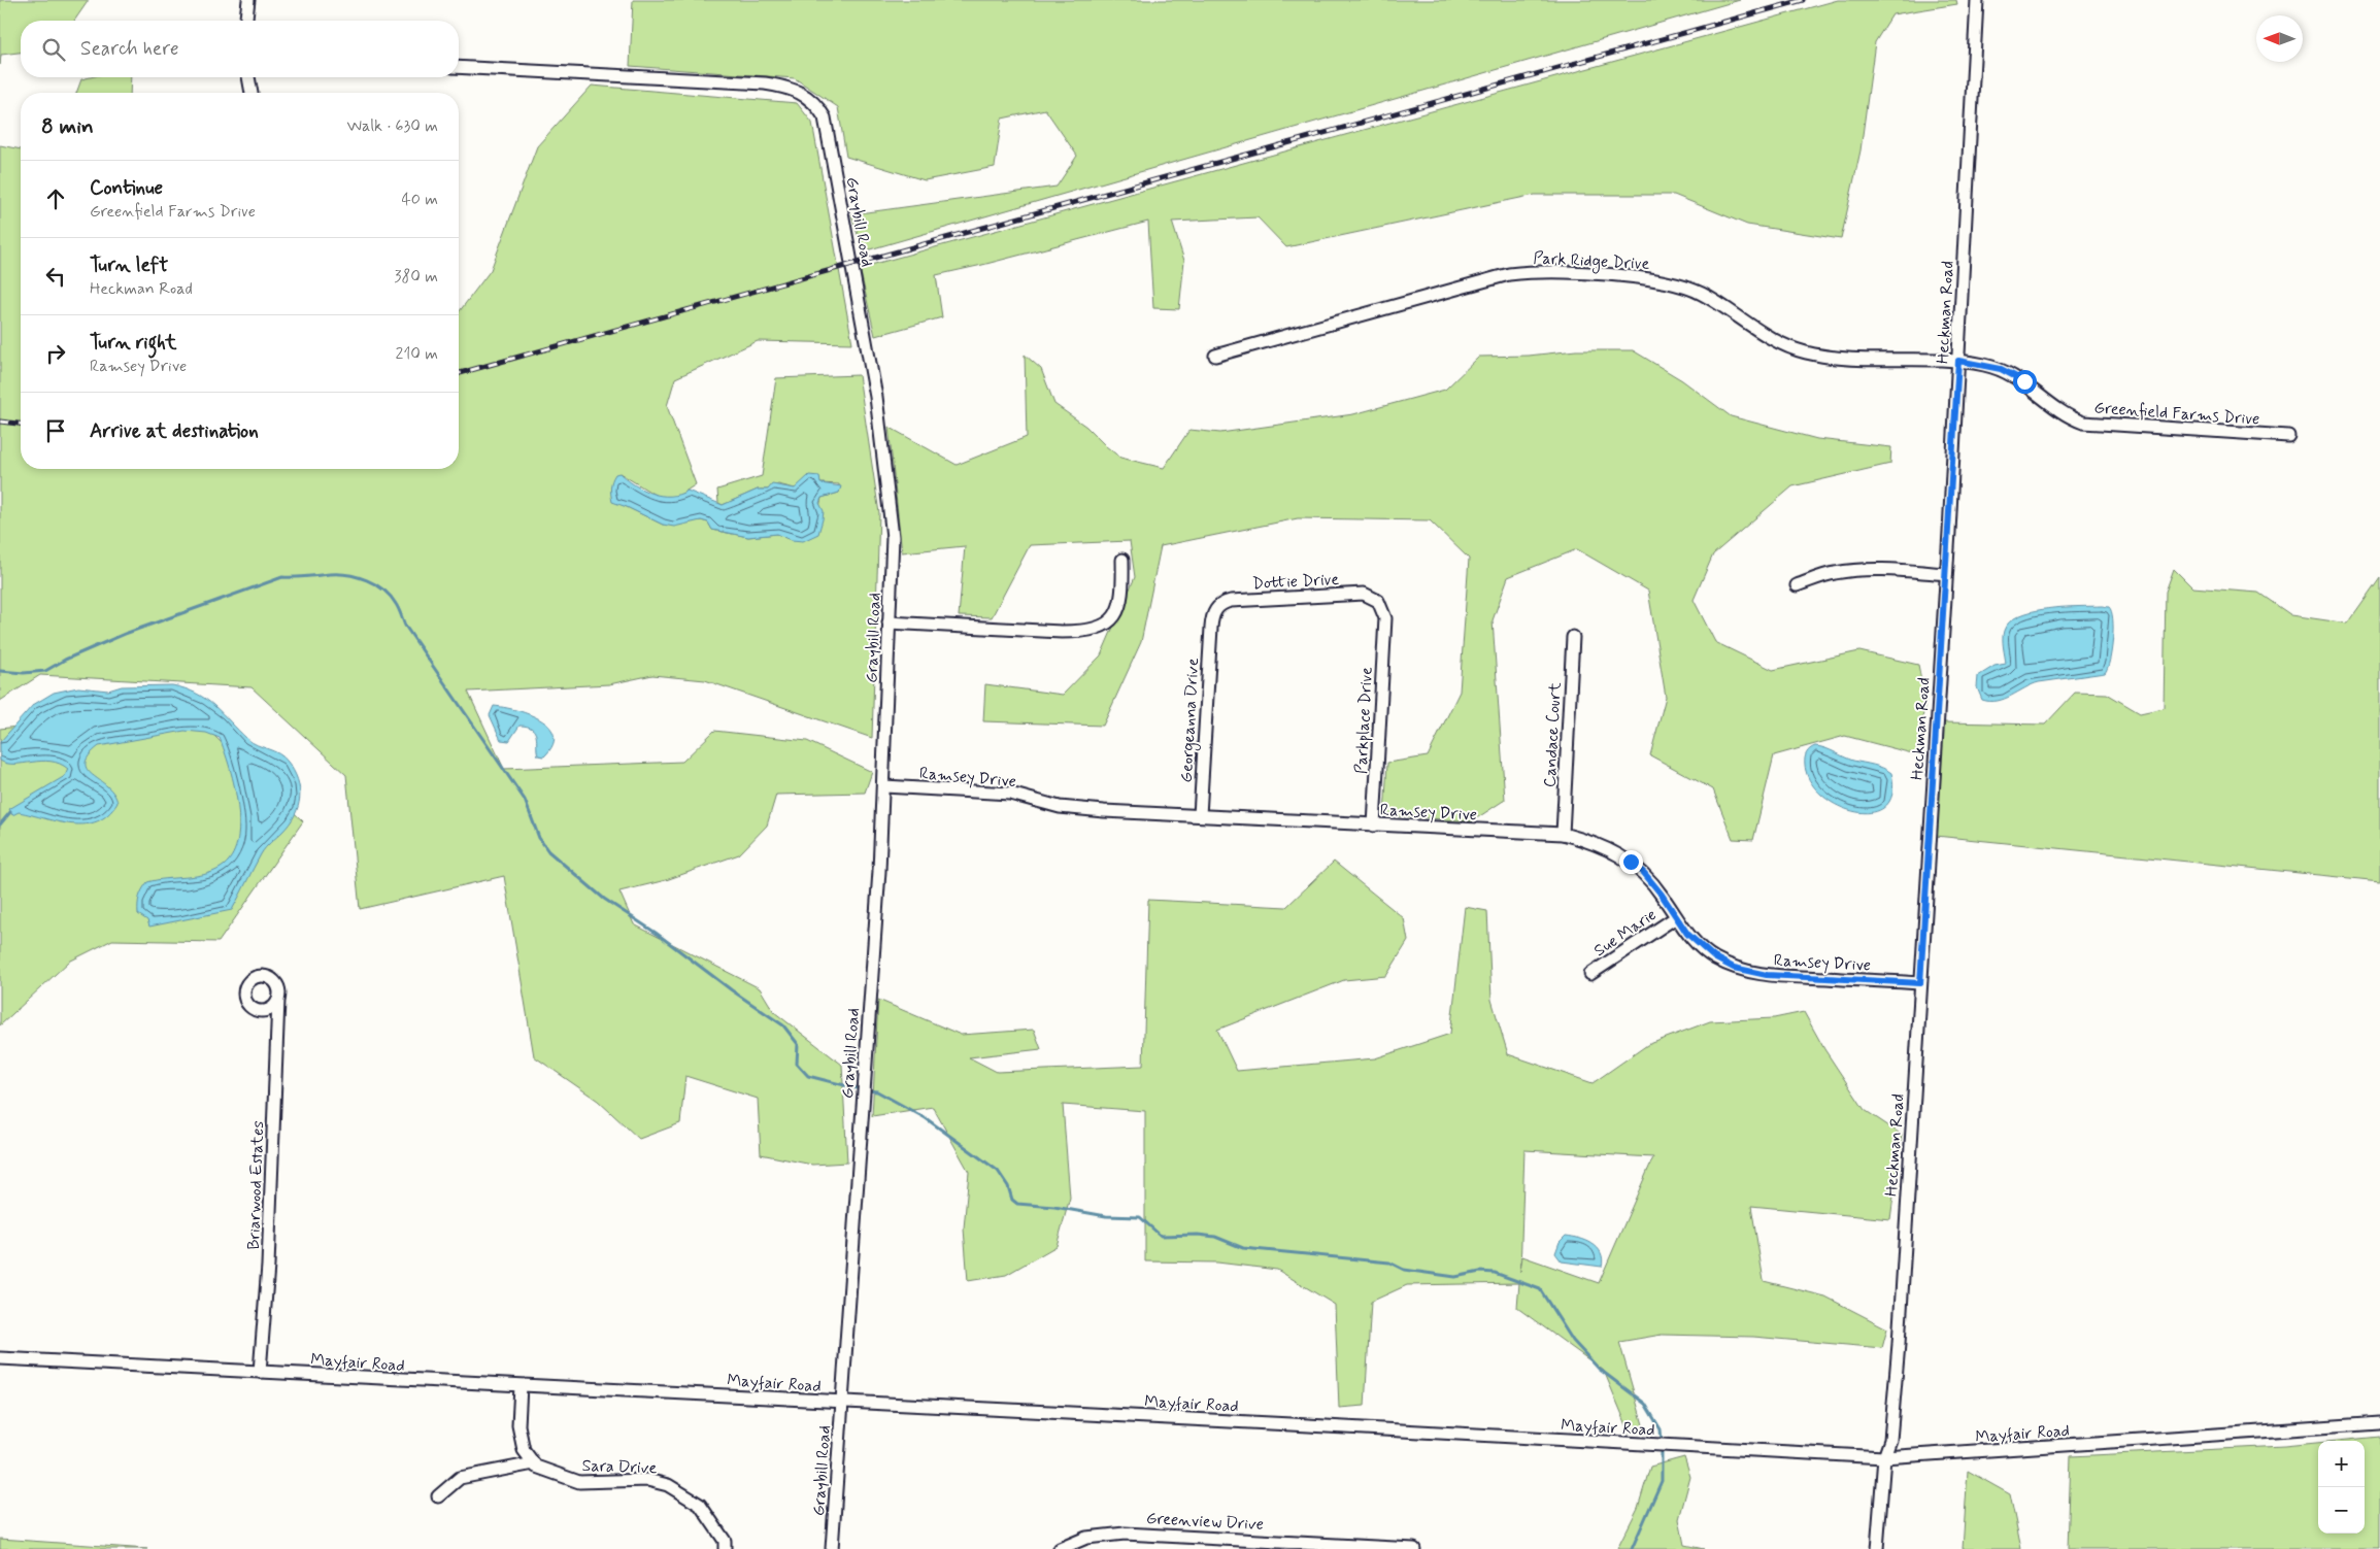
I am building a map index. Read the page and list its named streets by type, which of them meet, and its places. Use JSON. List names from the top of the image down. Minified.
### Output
{"streets":{"street":["Graybill Road","Park Ridge Drive","Heckman Road","Greenfield Farms Drive","Dottie Drive","Georgeanna Drive","Parkplace Drive","Candace Court","Ramsey Drive","Sue Marie","Briarwood Estates","Mayfair Road","Sara Drive","Greenview Drive"]},"crossings":[["Graybill Road","Ramsey Drive"],["Graybill Road","Mayfair Road"],["Park Ridge Drive","Heckman Road"],["Park Ridge Drive","Greenfield Farms Drive"],["Heckman Road","Greenfield Farms Drive"],["Heckman Road","Ramsey Drive"],["Heckman Road","Mayfair Road"],["Dottie Drive","Georgeanna Drive"],["Dottie Drive","Parkplace Drive"],["Georgeanna Drive","Ramsey Drive"],["Parkplace Drive","Ramsey Drive"],["Candace Court","Ramsey Drive"],["Ramsey Drive","Sue Marie"],["Briarwood Estates","Mayfair Road"]],"north":"left","page":{"search":"Search here","heading":["8 min","Walk · 630 m"],"list":[["Continue","Greenfield Farms Drive","40 m"],["Turn left","Heckman Road","380 m"],["Turn right","Ramsey Drive","210 m"],"Arrive at destination"],"map_buttons":["+","−"]}}
